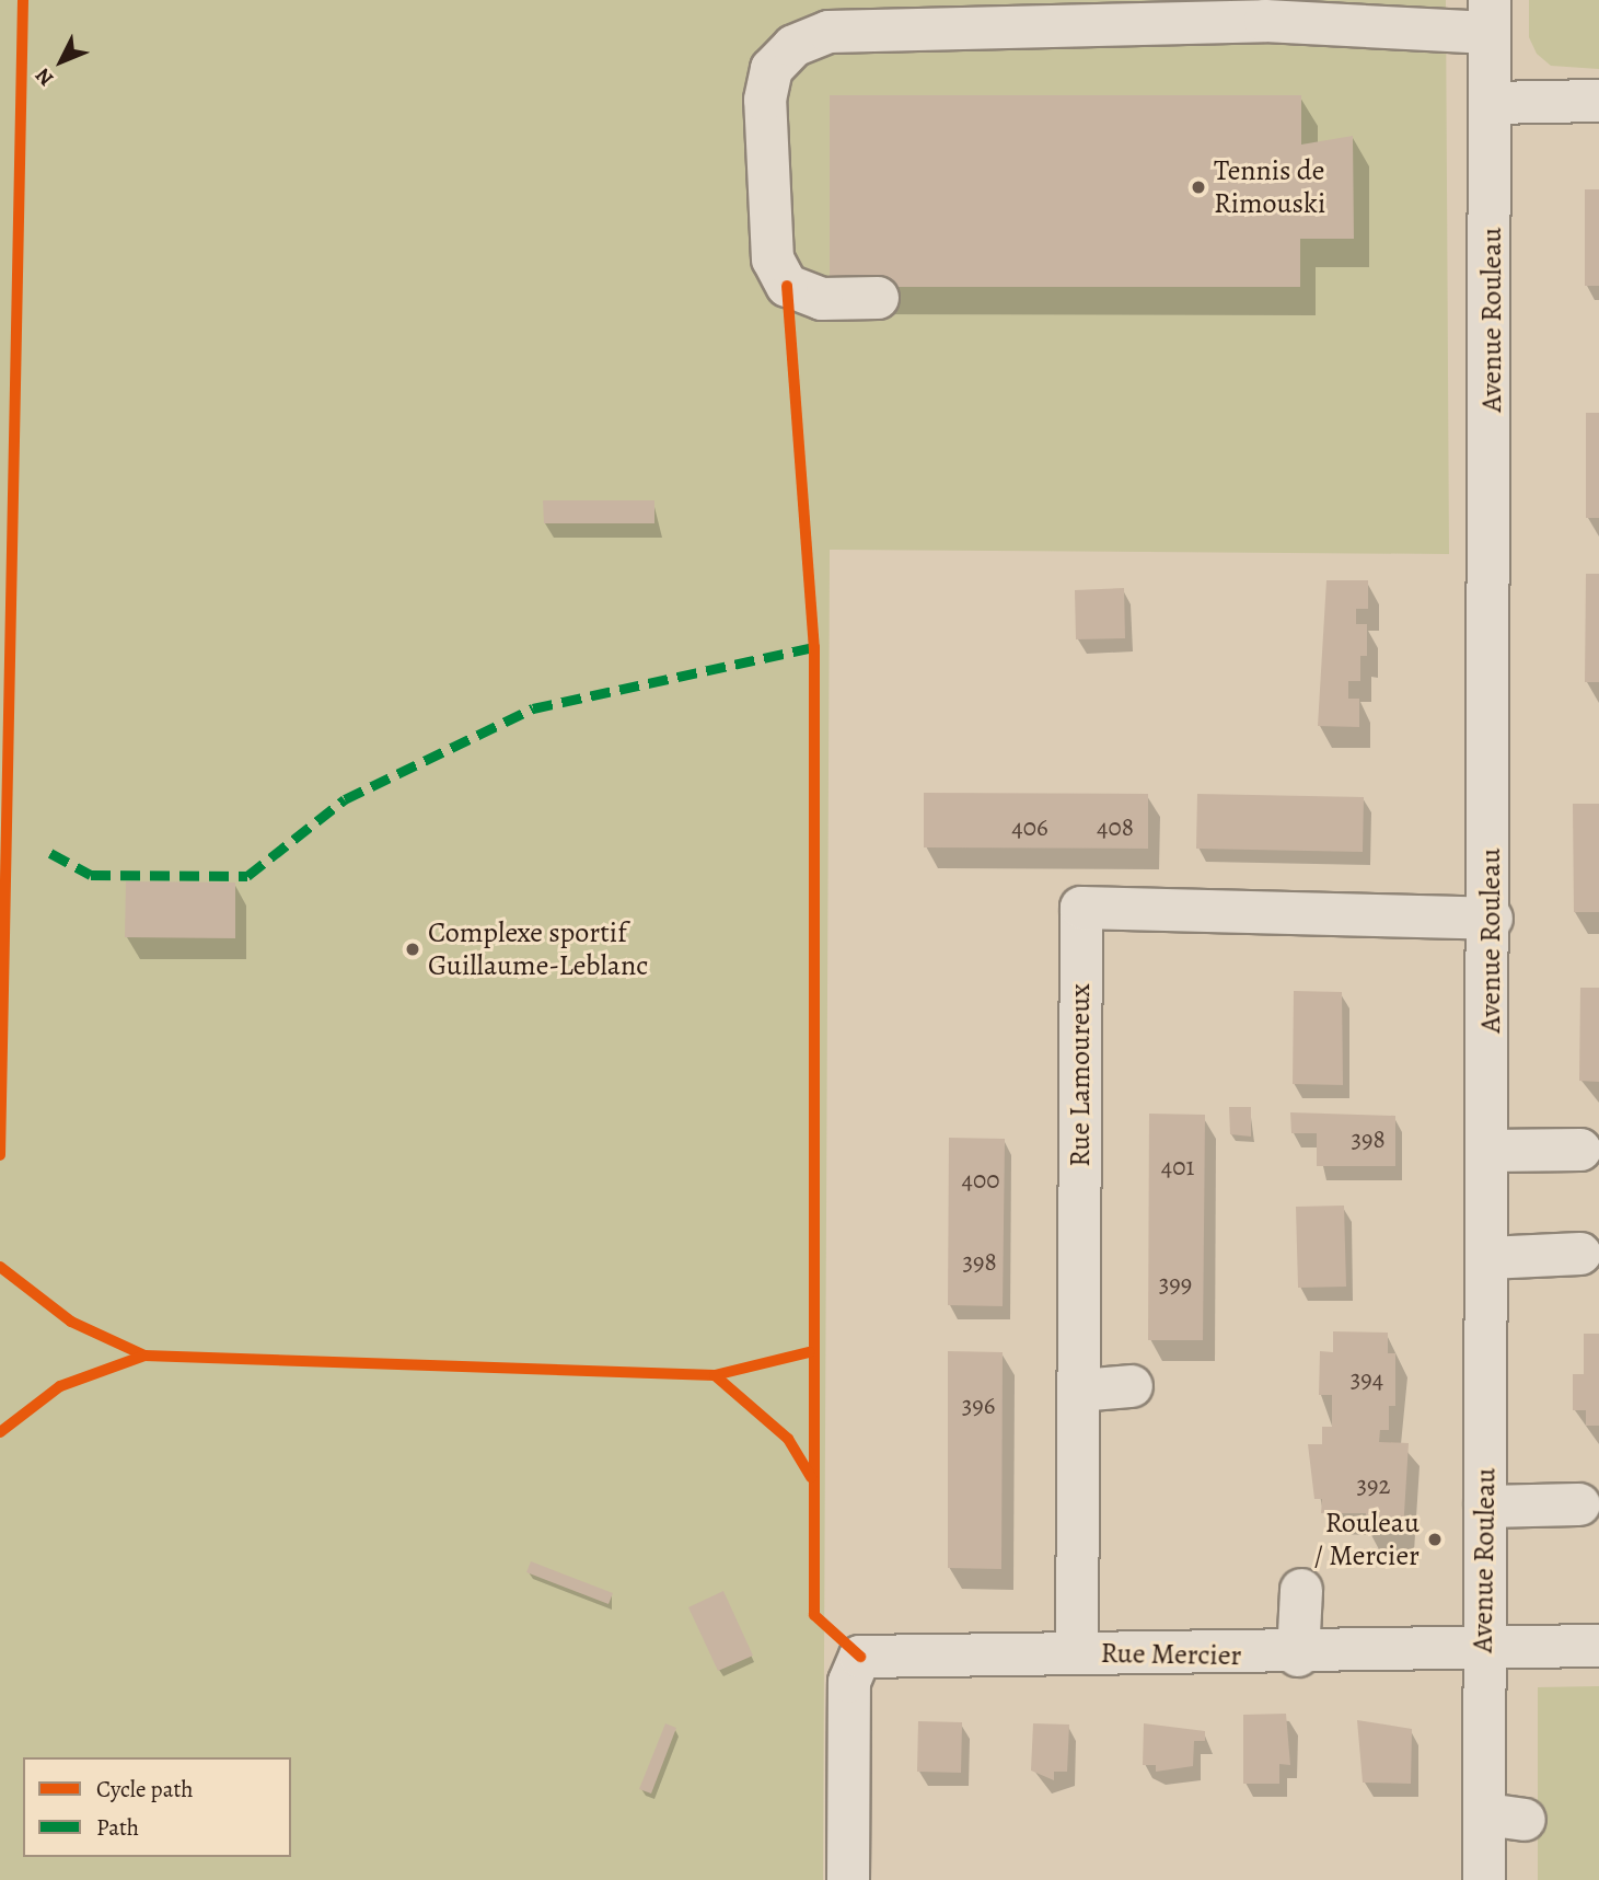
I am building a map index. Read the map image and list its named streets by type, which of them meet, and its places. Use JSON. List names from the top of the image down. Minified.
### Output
{"streets":{"street":["Avenue Rouleau","Rue Lamoureux","Rue Mercier"]},"crossings":[["Avenue Rouleau","Rue Lamoureux"],["Avenue Rouleau","Rue Mercier"],["Rue Lamoureux","Rue Mercier"]],"places":["Tennis de Rimouski","Complexe sportif Guillaume-Leblanc","Rouleau / Mercier"],"house_numbers":["406","408","398","401","400","398","399","394","396","392"],"legend":["Cycle path","Path"],"north":"bottom left"}
